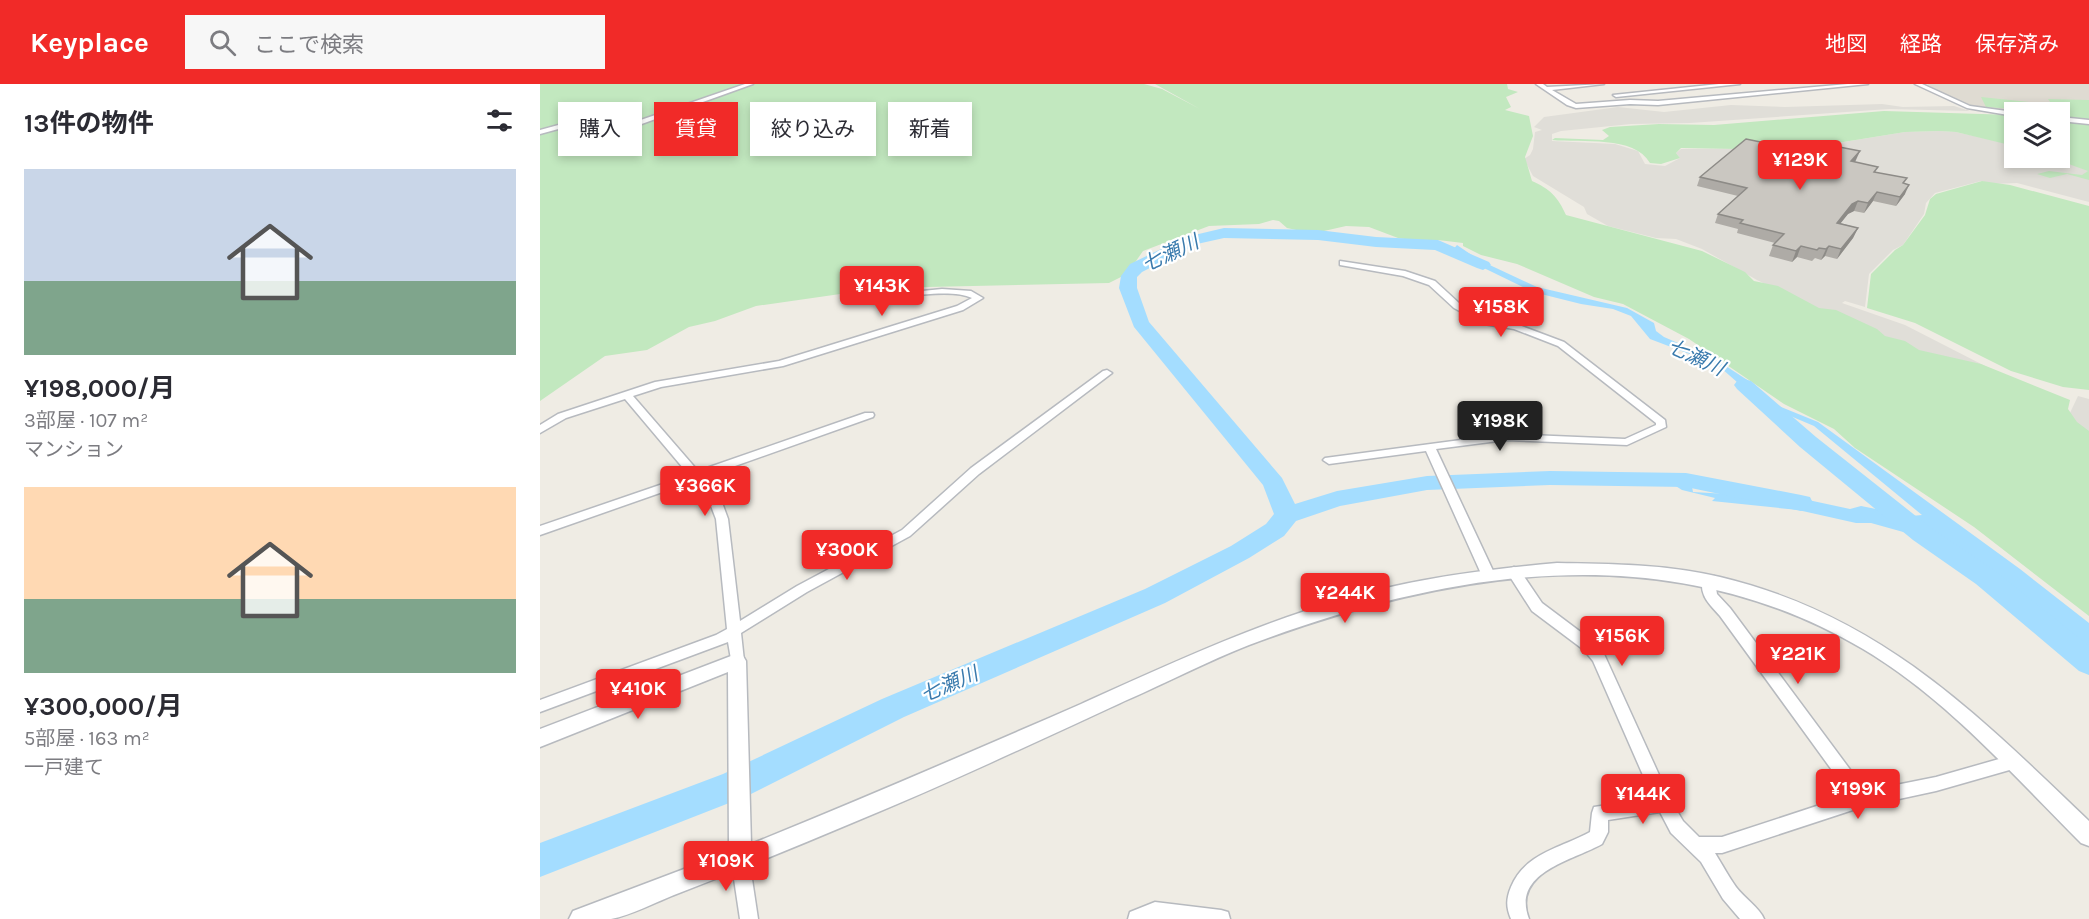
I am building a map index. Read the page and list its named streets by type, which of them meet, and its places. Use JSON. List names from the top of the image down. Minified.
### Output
{"water":["七瀬川"],"page":{"header":"Keyplace","search":"ここで検索","nav":["地図","経路","保存済み"],"heading":"13件の物件","chip":["購入","賃貸","絞り込み","新着"],"price":["¥129K","¥143K","¥158K","¥198K","¥366K","¥300K","¥244K","¥156K","¥221K","¥410K","¥199K","¥144K","¥109K"],"list":[{"name":"¥198,000/月","note":"3部屋 · 107 m² · マンション"},{"name":"¥300,000/月","note":"5部屋 · 163 m² · 一戸建て"}]}}
